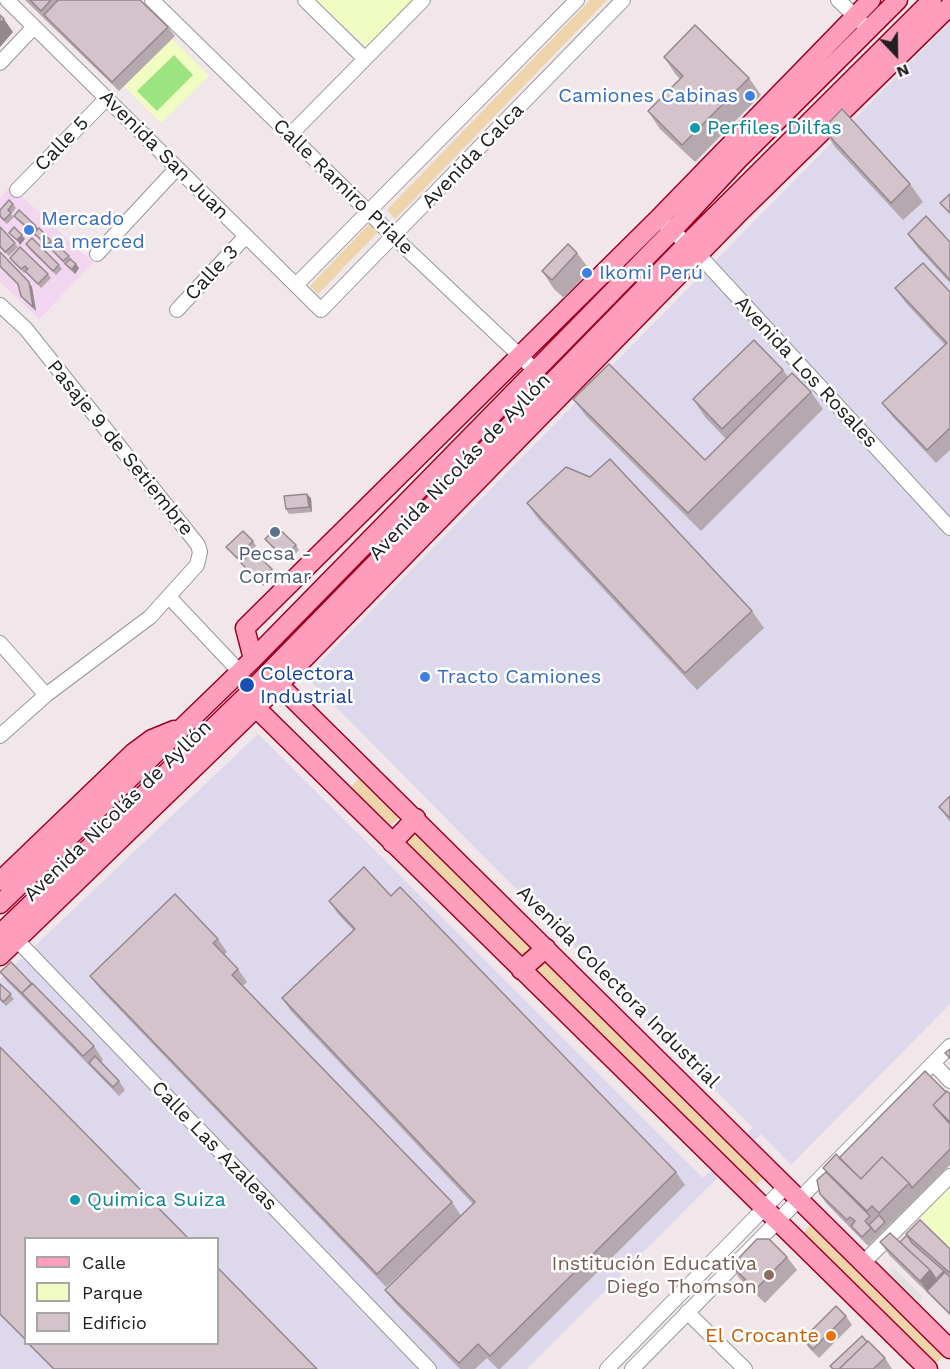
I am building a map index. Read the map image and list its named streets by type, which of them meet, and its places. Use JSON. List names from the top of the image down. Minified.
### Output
{"streets":{"main road":["Avenida Nicolás de Ayllón","Avenida Colectora Industrial"],"street":["Calle 5","Avenida San Juan","Avenida Calca","Calle Ramiro Priale","Calle 3","Avenida Los Rosales","Pasaje 9 de Setiembre","Calle Las Azaleas"]},"crossings":[["Calle 5","Avenida San Juan"],["Avenida San Juan","Avenida Calca"],["Avenida San Juan","Calle 3"],["Avenida Calca","Calle Ramiro Priale"],["Calle Ramiro Priale","Avenida Nicolás de Ayllón"],["Avenida Los Rosales","Avenida Nicolás de Ayllón"],["Avenida Nicolás de Ayllón","Avenida Colectora Industrial"],["Avenida Nicolás de Ayllón","Calle Las Azaleas"]],"places":["Camiones Cabinas","Perfiles Dilfas","Mercado La merced","Ikomi Perú","Pecsa - Cormar","Tracto Camiones","Colectora Industrial","Quimica Suiza","Institución Educativa Diego Thomson","El Crocante"],"legend":["Calle","Parque","Edificio"],"north":"bottom"}
